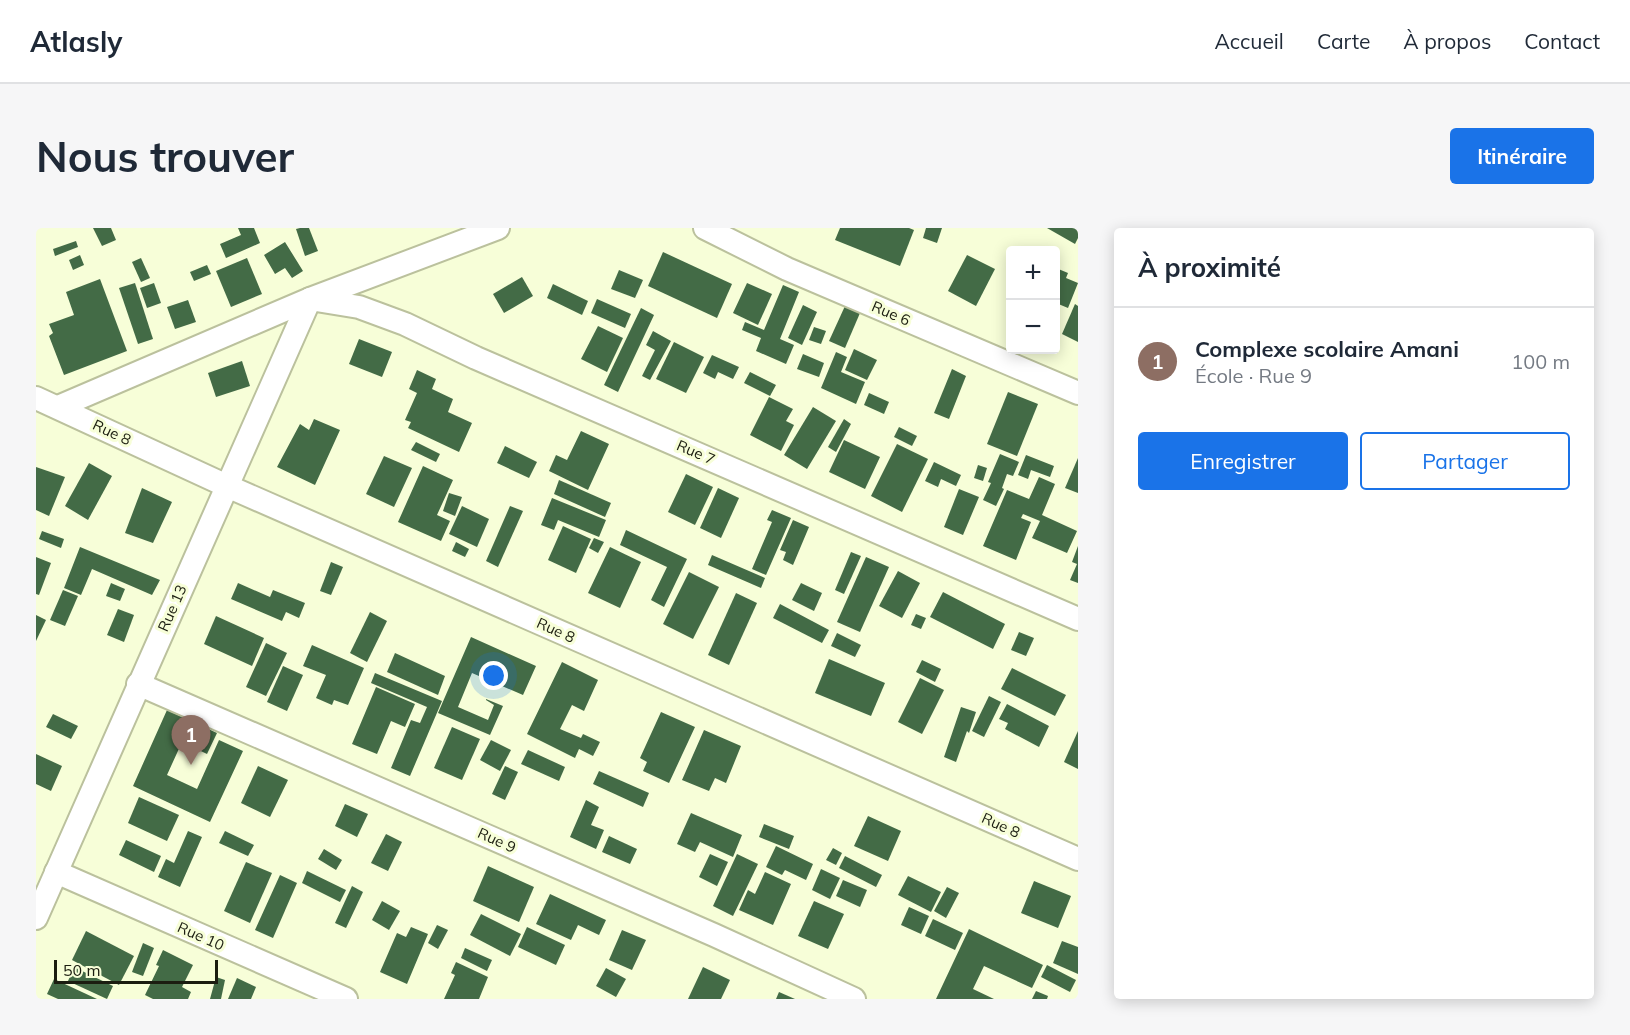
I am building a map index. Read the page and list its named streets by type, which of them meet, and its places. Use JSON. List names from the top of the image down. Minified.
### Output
{"streets":{"street":["Rue 6","Rue 8","Rue 7","Rue 13","Rue 9","Rue 10"]},"crossings":[["Rue 8","Rue 13"],["Rue 7","Rue 13"],["Rue 13","Rue 9"],["Rue 13","Rue 10"]],"scale_bar":"50 m","page":{"header":"Atlasly","nav":["Accueil","Carte","À propos","Contact"],"buttons":["Itinéraire",["Enregistrer","Partager"]],"title":"Nous trouver","heading":"À proximité","map_buttons":["+","−"],"list":[{"mark":"1","name":"Complexe scolaire Amani","note":"École · Rue 9","value":"100 m"}],"pins":"1","scale":"50 m"}}
